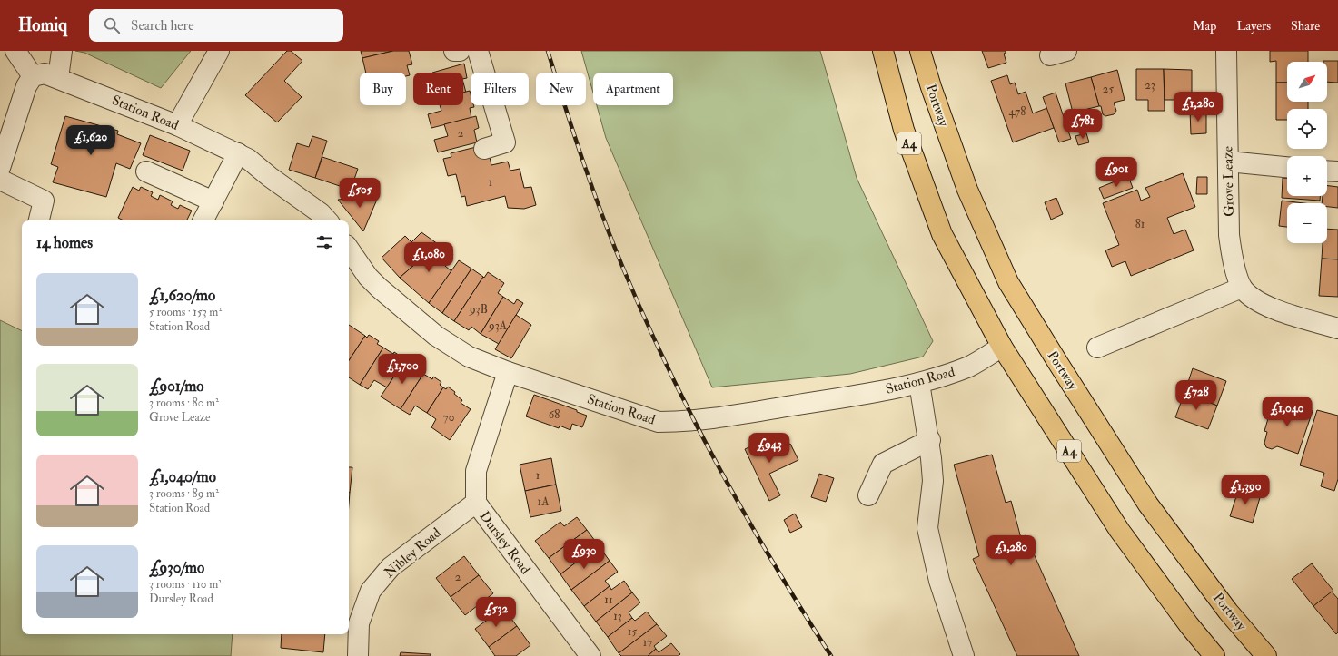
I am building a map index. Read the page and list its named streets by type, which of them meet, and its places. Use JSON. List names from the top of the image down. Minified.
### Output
{"streets":{"highway":["Portway","A4"],"street":["Station Road","Grove Leaze","Dursley Road","Nibley Road"]},"crossings":[["Station Road","A4"],["Station Road","Dursley Road"],["Dursley Road","Nibley Road"]],"house_numbers":["23","25","478","2","1","81","93B","93A","68","70","1","1A","2","11","13","15","17"],"north":"top right","page":{"header":"Homiq","search":"Search here","nav":["Map","Layers","Share"],"map_buttons":["+","−"],"chip":["Buy","Rent","Filters","New","Apartment"],"price":["£1,280","£781","£1,620","£901","£505","£1,080","£1,700","£728","£1,040","£943","£1,390","£1,280","£930","£532"],"heading":"14 homes","list":[{"name":"£1,620/mo","note":"5 rooms · 153 m² · Station Road"},{"name":"£901/mo","note":"3 rooms · 80 m² · Grove Leaze"},{"name":"£1,040/mo","note":"3 rooms · 89 m² · Station Road"},{"name":"£930/mo","note":"3 rooms · 110 m² · Dursley Road"}]}}
